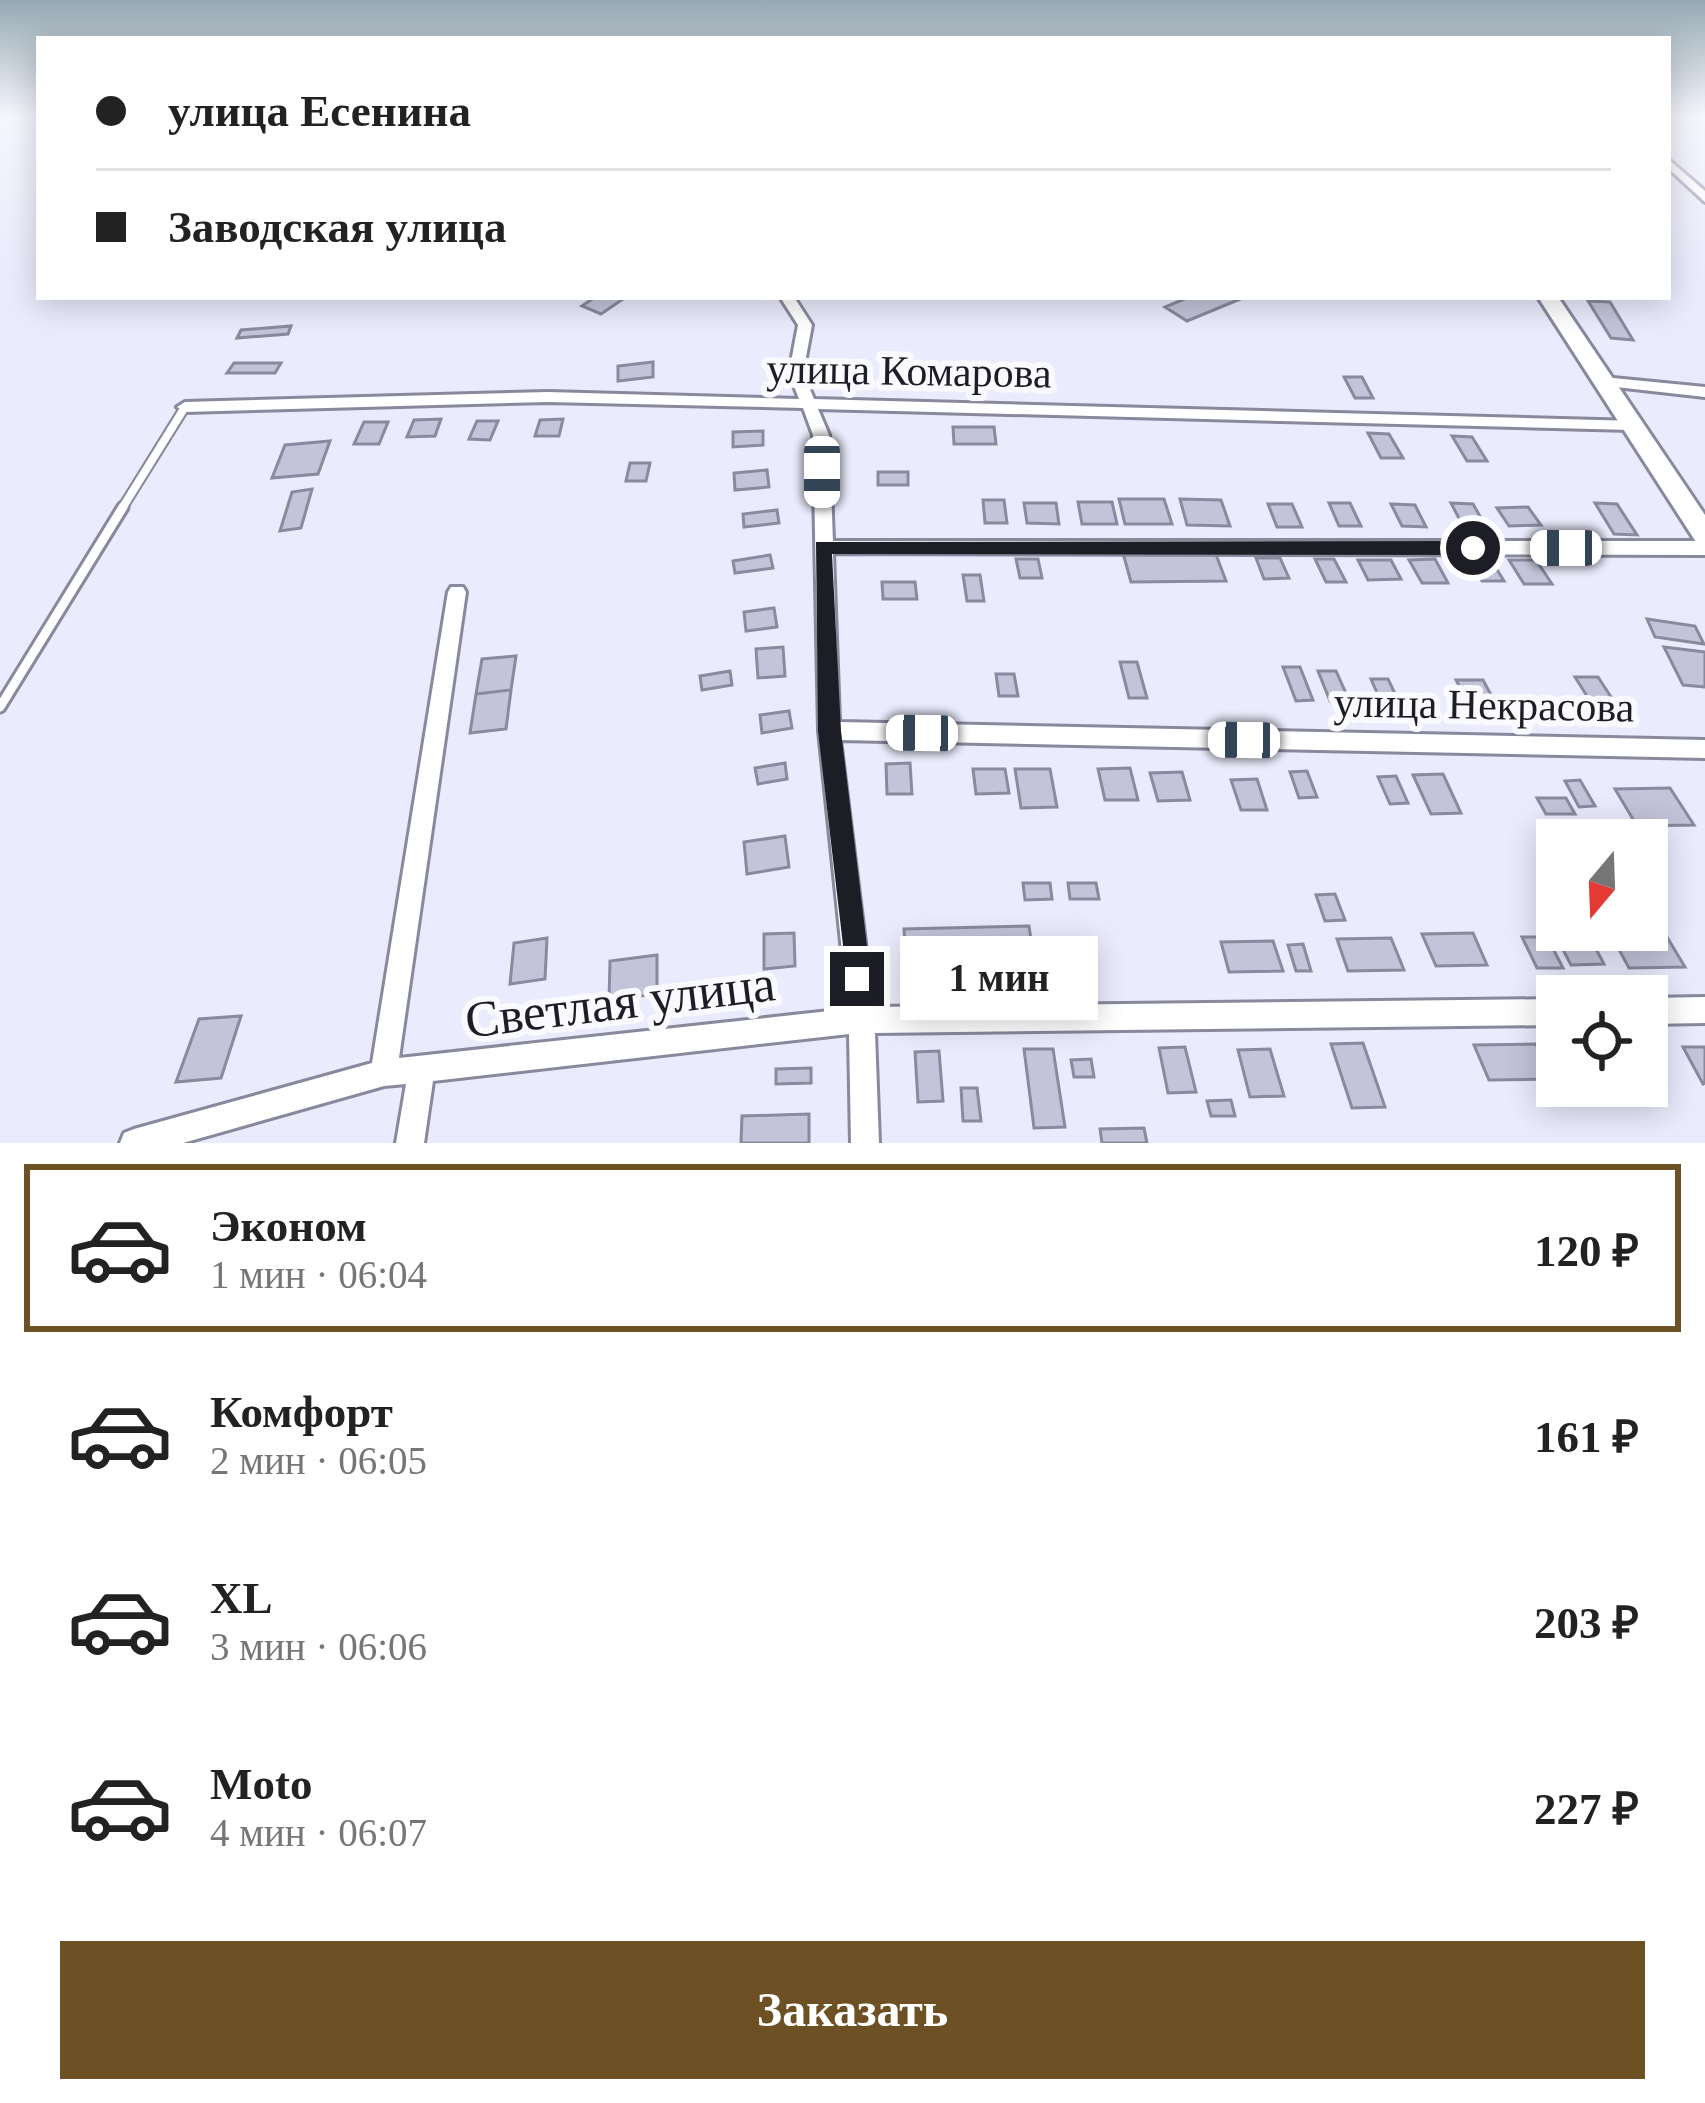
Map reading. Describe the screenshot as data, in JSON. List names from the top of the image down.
{
  "streets": {
    "street": ["улица Комарова", "улица Некрасова", "Светлая улица"]
  },
  "north": "bottom",
  "page": {
    "banner": ["улица Есенина", "Заводская улица"],
    "bubble": "1 мин",
    "list": [
      {
        "name": "Эконом",
        "note": "1 мин · 06:04",
        "value": "120 ₽"
      },
      {
        "name": "Комфорт",
        "note": "2 мин · 06:05",
        "value": "161 ₽"
      },
      {
        "name": "XL",
        "note": "3 мин · 06:06",
        "value": "203 ₽"
      },
      {
        "name": "Moto",
        "note": "4 мин · 06:07",
        "value": "227 ₽"
      }
    ],
    "buttons": "Заказать"
  }
}
